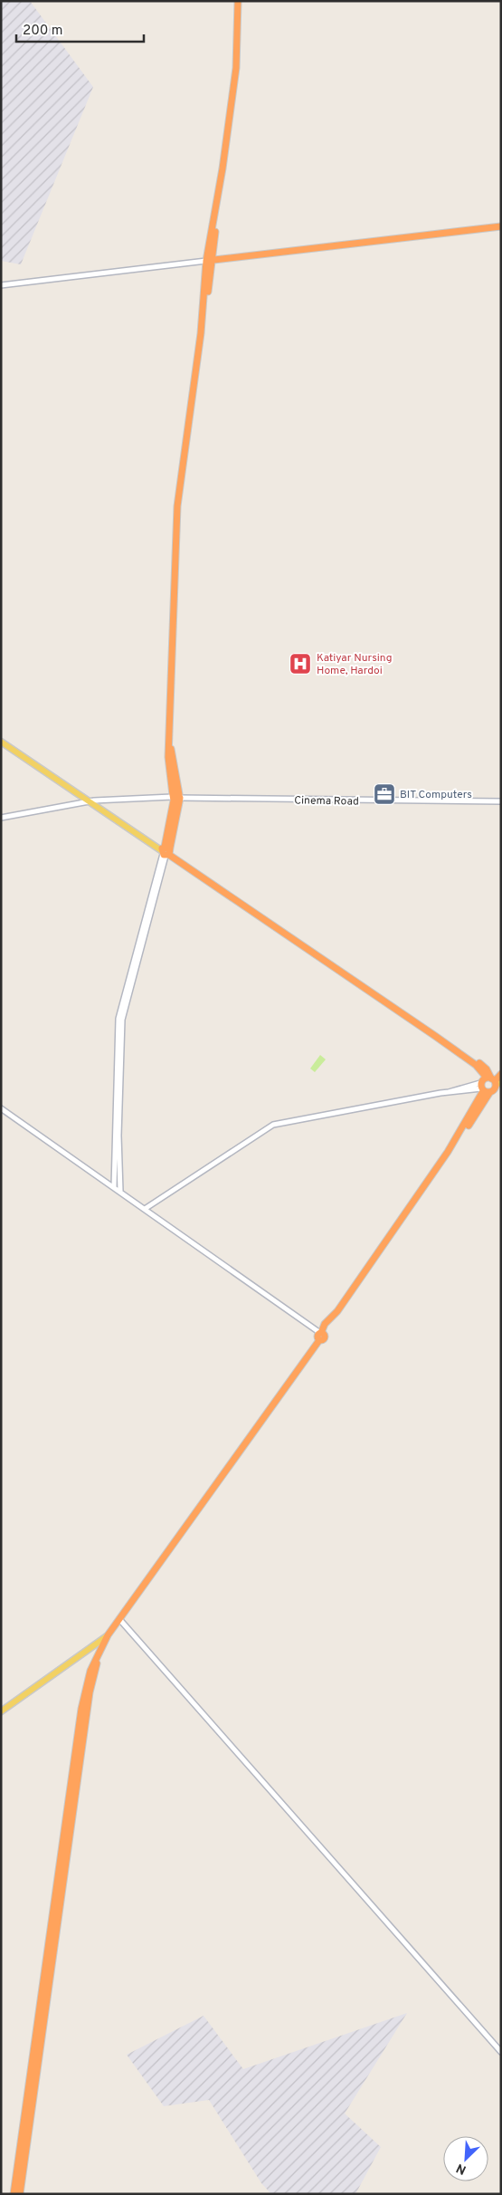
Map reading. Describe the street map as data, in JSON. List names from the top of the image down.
{
  "streets": {
    "street": ["Cinema Road"]
  },
  "places": {
    "hospital": ["Katiyar Nursing Home, Hardoi"],
    "office": ["BIT Computers"]
  },
  "scale_bar": "200 m",
  "north": "bottom left"
}
